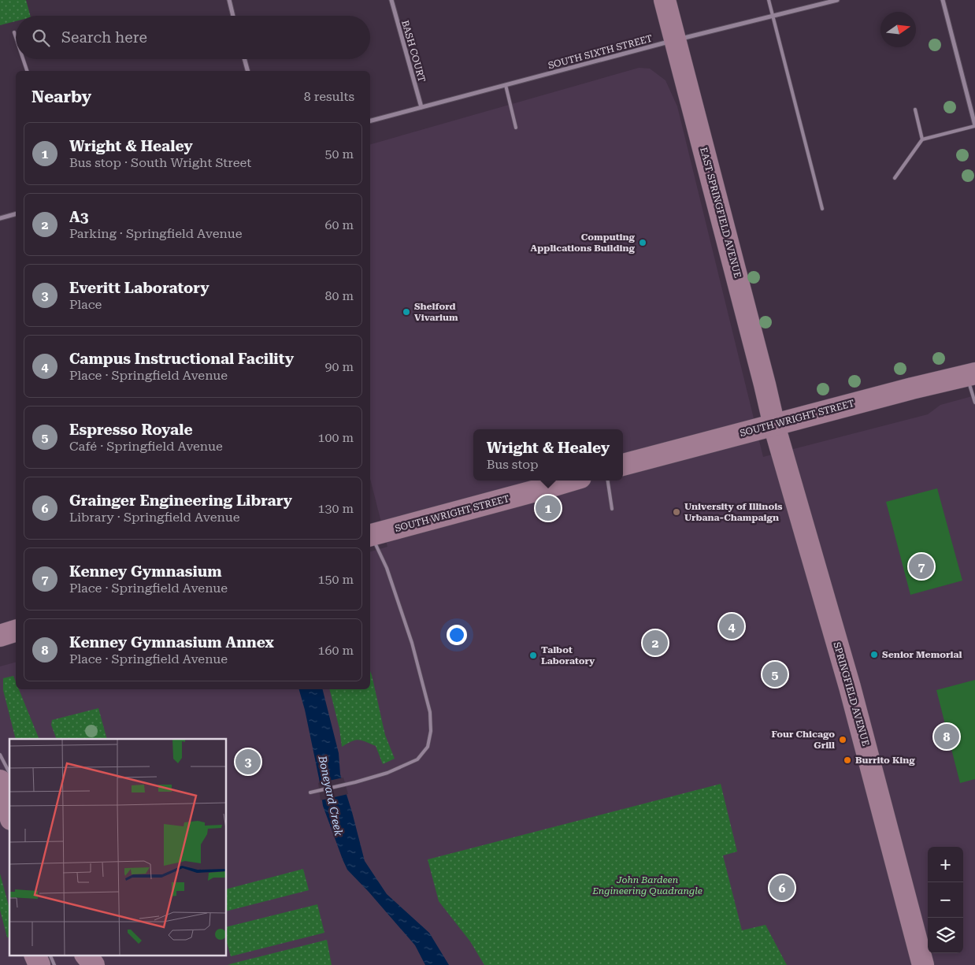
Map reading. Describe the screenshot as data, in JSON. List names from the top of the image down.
{
  "streets": {
    "street": [
      "BASH COURT",
      "SOUTH SIXTH STREET",
      "EAST SPRINGFIELD AVENUE",
      "SOUTH WRIGHT STREET",
      "SPRINGFIELD AVENUE"
    ]
  },
  "crossings": [
    ["BASH COURT", "SOUTH SIXTH STREET"],
    ["SOUTH SIXTH STREET", "EAST SPRINGFIELD AVENUE"],
    ["EAST SPRINGFIELD AVENUE", "SOUTH WRIGHT STREET"],
    ["EAST SPRINGFIELD AVENUE", "SPRINGFIELD AVENUE"],
    ["SOUTH WRIGHT STREET", "SPRINGFIELD AVENUE"]
  ],
  "water": ["Boneyard Creek"],
  "parks": ["John Bardeen Engineering Quadrangle"],
  "places": [
    "Computing Applications Building",
    "Shelford Vivarium",
    "University of Illinois Urbana-Champaign",
    "Senior Memorial",
    "Talbot Laboratory",
    "Four Chicago Grill",
    "Burrito King"
  ],
  "north": "right",
  "page": {
    "search": "Search here",
    "heading": ["Nearby", "8 results"],
    "list": [
      {
        "mark": "1",
        "name": "Wright & Healey",
        "note": "Bus stop · South Wright Street",
        "value": "50 m"
      },
      {
        "mark": "2",
        "name": "A3",
        "note": "Parking · Springfield Avenue",
        "value": "60 m"
      },
      {
        "mark": "3",
        "name": "Everitt Laboratory",
        "note": "Place",
        "value": "80 m"
      },
      {
        "mark": "4",
        "name": "Campus Instructional Facility",
        "note": "Place · Springfield Avenue",
        "value": "90 m"
      },
      {
        "mark": "5",
        "name": "Espresso Royale",
        "note": "Café · Springfield Avenue",
        "value": "100 m"
      },
      {
        "mark": "6",
        "name": "Grainger Engineering Library",
        "note": "Library · Springfield Avenue",
        "value": "130 m"
      },
      {
        "mark": "7",
        "name": "Kenney Gymnasium",
        "note": "Place · Springfield Avenue",
        "value": "150 m"
      },
      {
        "mark": "8",
        "name": "Kenney Gymnasium Annex",
        "note": "Place · Springfield Avenue",
        "value": "160 m"
      }
    ],
    "popup": ["Wright & Healey", "Bus stop"],
    "pins": [
      "1",
      "7",
      "4",
      "2",
      "5",
      "8",
      "3",
      "6"
    ],
    "map_buttons": ["+", "−"]
  }
}
